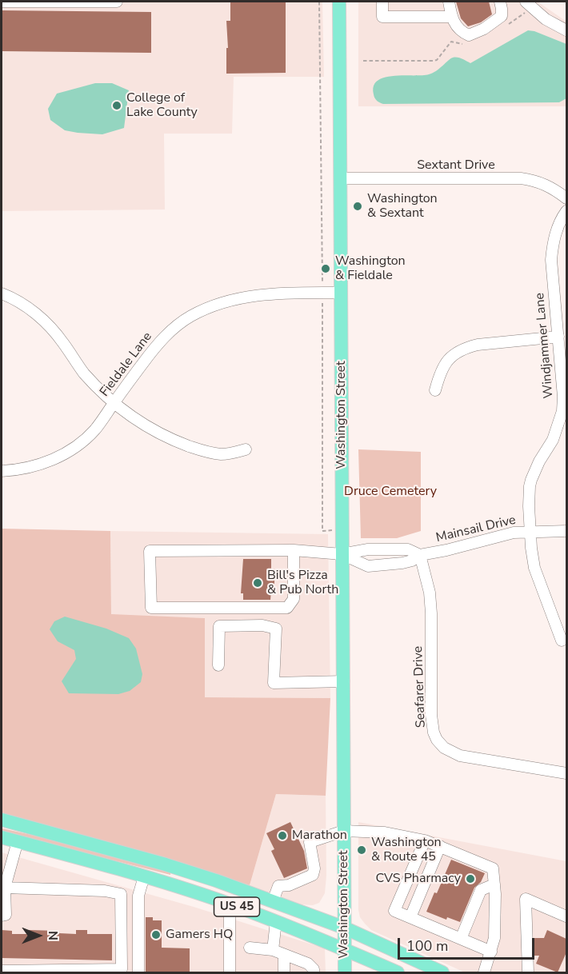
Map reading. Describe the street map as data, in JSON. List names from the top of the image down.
{
  "streets": {
    "main road": ["Washington Street", "US 45"],
    "street": [
      "Sextant Drive",
      "Windjammer Lane",
      "Fieldale Lane",
      "Mainsail Drive",
      "Seafarer Drive"
    ]
  },
  "crossings": [
    ["Sextant Drive", "Washington Street"],
    ["Windjammer Lane", "Mainsail Drive"],
    ["Fieldale Lane", "Washington Street"],
    ["Washington Street", "Mainsail Drive"],
    ["Washington Street", "US 45"],
    ["Mainsail Drive", "Seafarer Drive"]
  ],
  "parks": ["Druce Cemetery"],
  "places": [
    "College of Lake County",
    "Washington & Sextant",
    "Washington & Fieldale",
    "Bill's Pizza & Pub North",
    "Marathon",
    "Washington & Route 45",
    "CVS Pharmacy",
    "Gamers HQ"
  ],
  "scale_bar": "100 m",
  "north": "right"
}
